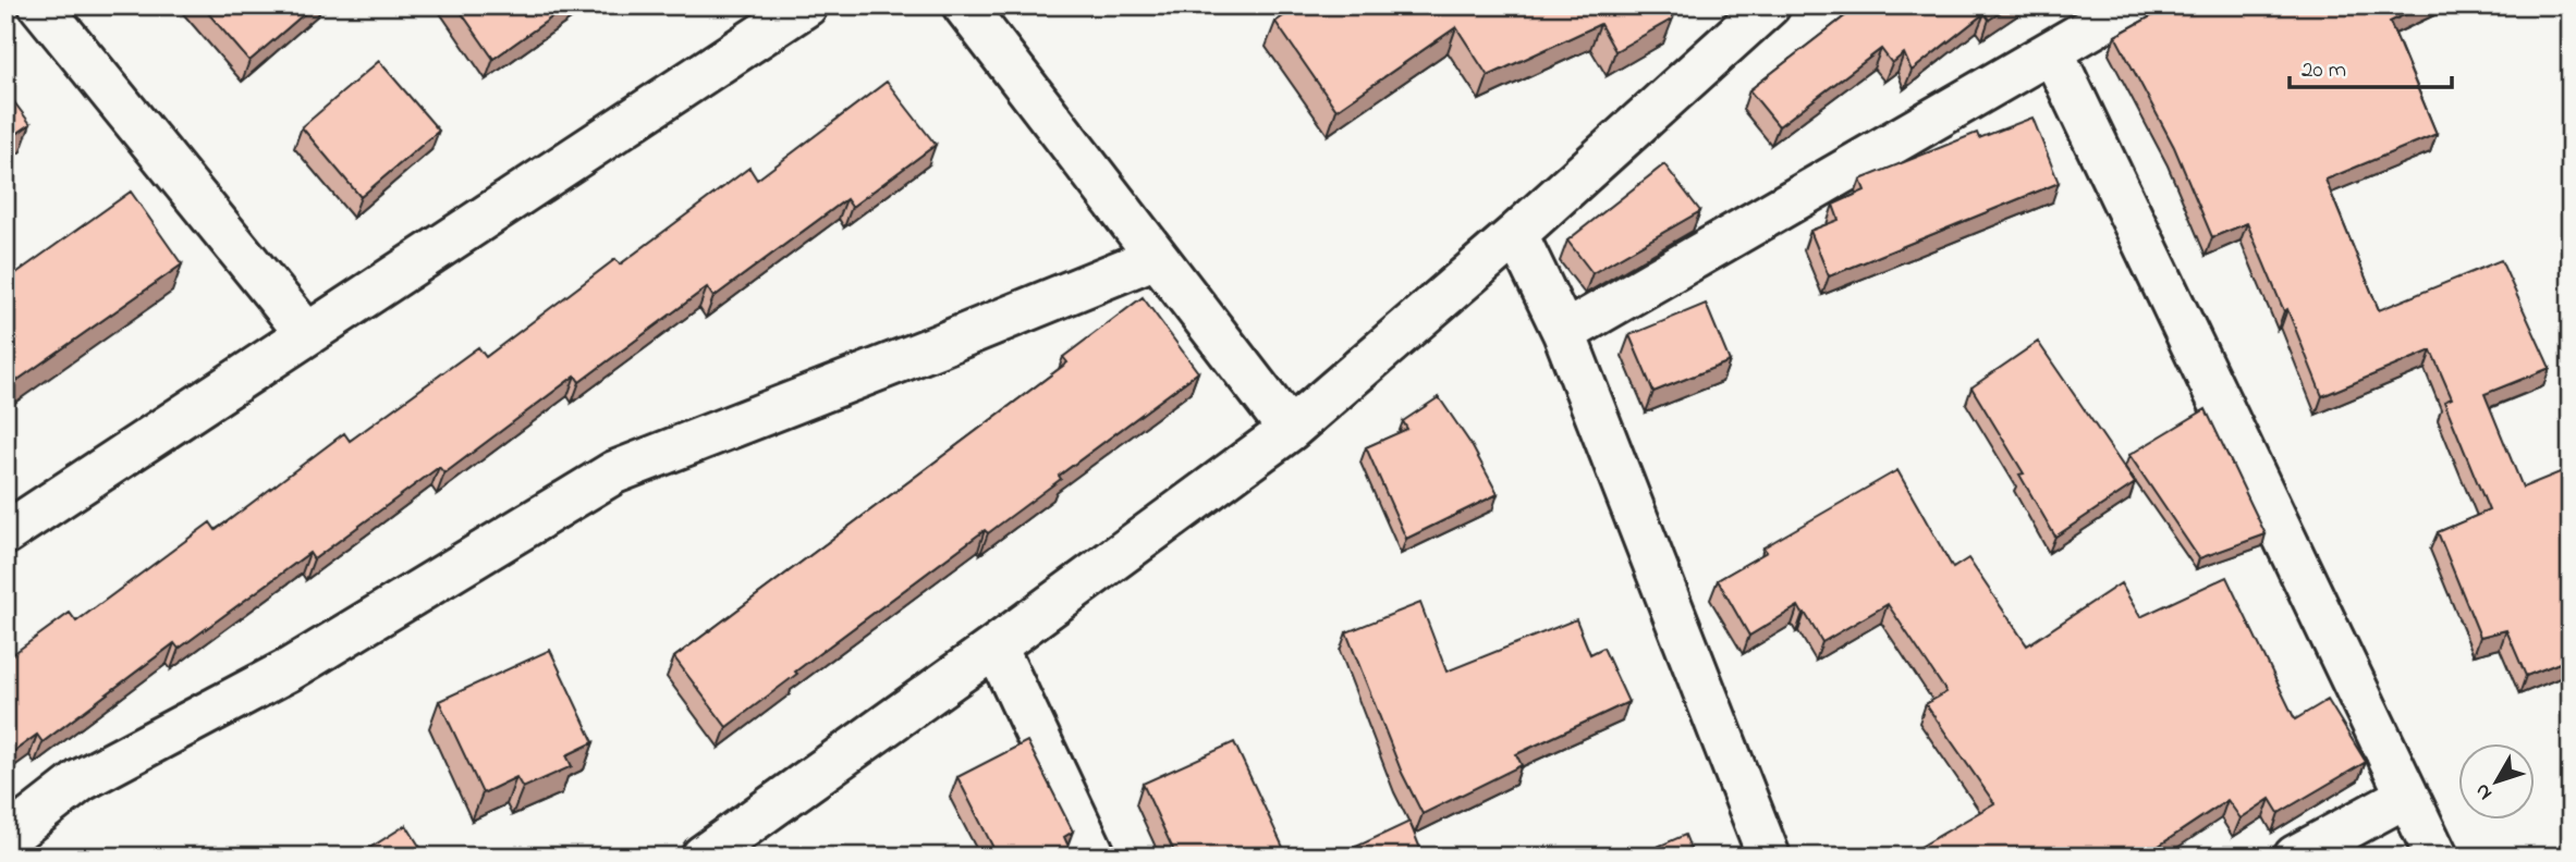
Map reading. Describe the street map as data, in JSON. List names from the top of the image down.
{
  "scale_bar": "20 m",
  "north": "bottom left"
}
